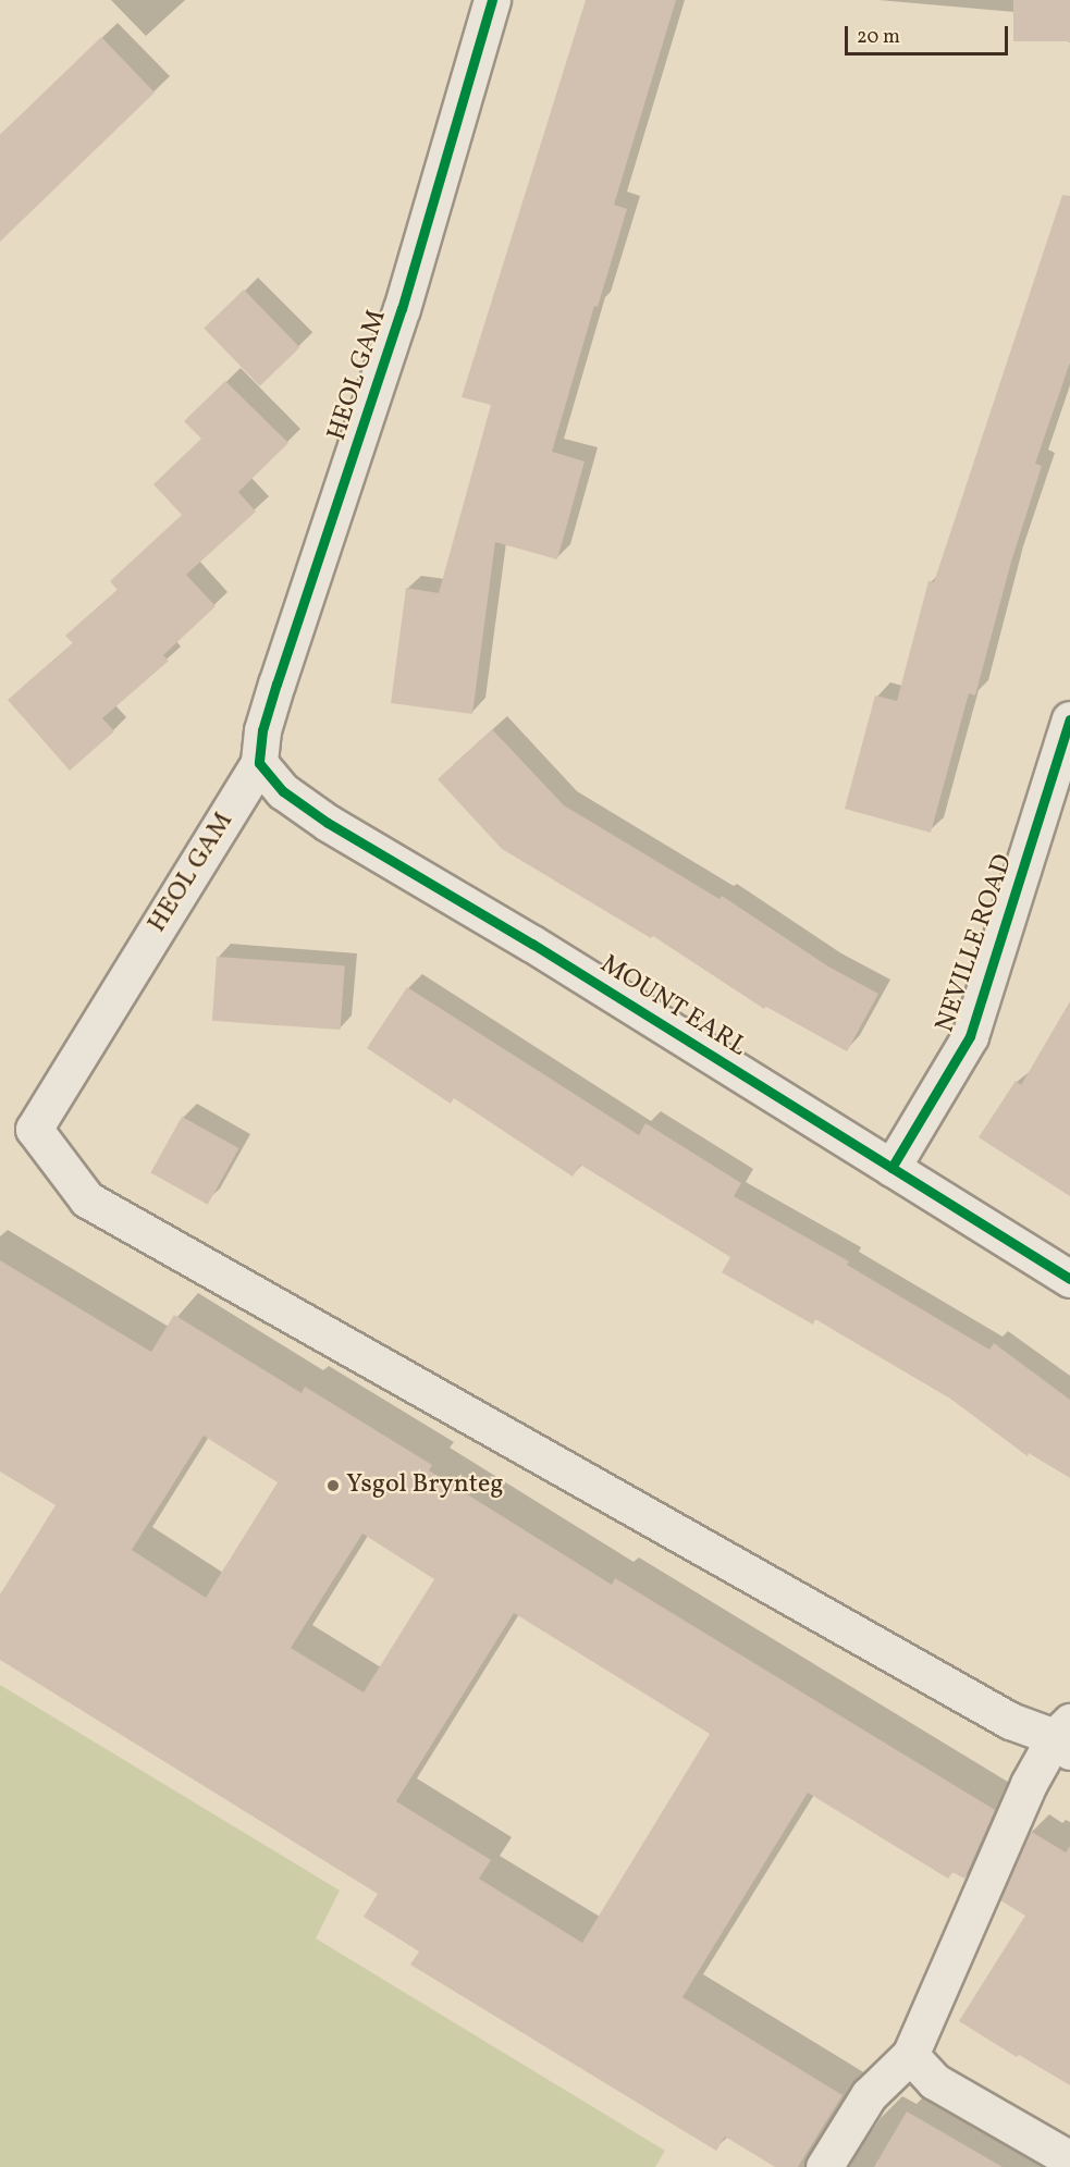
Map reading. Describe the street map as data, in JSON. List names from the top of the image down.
{
  "streets": {
    "street": ["HEOL GAM", "NEVILLE ROAD", "MOUNT EARL"]
  },
  "crossings": [
    ["HEOL GAM", "MOUNT EARL"],
    ["NEVILLE ROAD", "MOUNT EARL"]
  ],
  "places": ["Ysgol Brynteg"],
  "scale_bar": "20 m"
}
